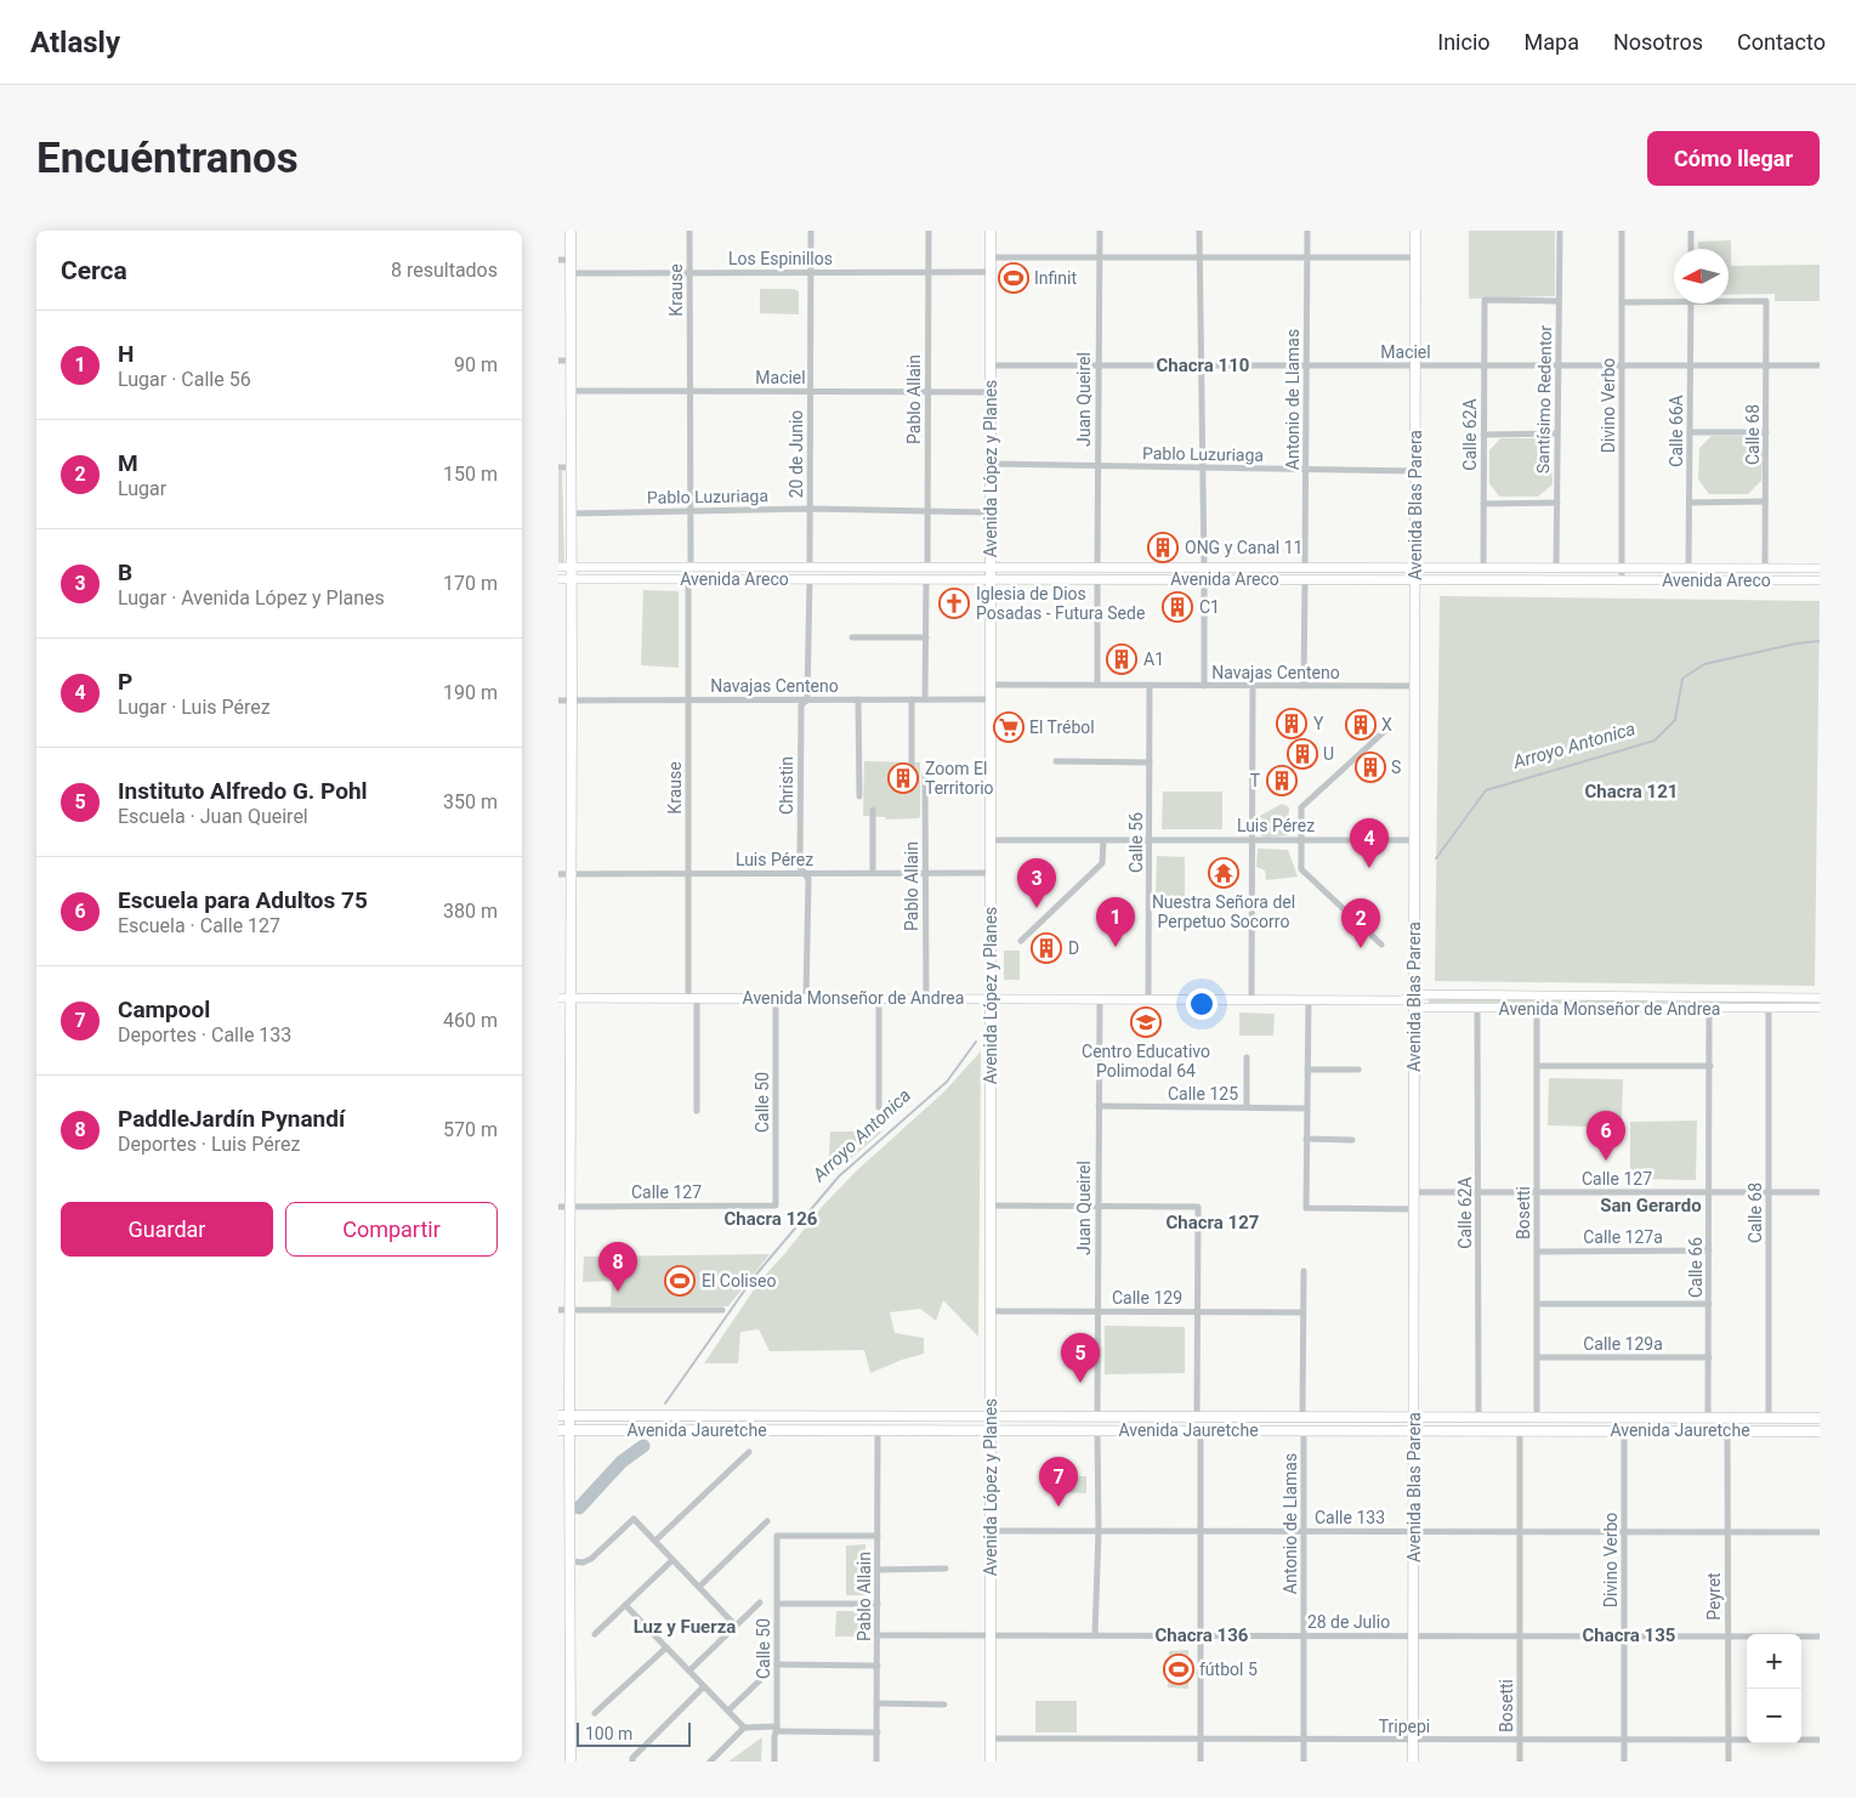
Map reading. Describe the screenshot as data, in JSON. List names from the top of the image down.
{
  "streets": {
    "main road": [
      "Avenida López y Planes",
      "Avenida Blas Parera",
      "Avenida Areco",
      "Avenida Monseñor de Andrea",
      "Avenida Jauretche"
    ],
    "street": [
      "Los Espinillos",
      "Krause",
      "Maciel",
      "Pablo Allain",
      "Juan Queirel",
      "Antonio de Llamas",
      "Santísimo Redentor",
      "Divino Verbo",
      "Calle 66A",
      "Calle 62A",
      "Calle 68",
      "20 de Junio",
      "Pablo Luzuriaga",
      "Navajas Centeno",
      "Christin",
      "Luis Pérez",
      "Calle 56",
      "Calle 125",
      "Calle 50",
      "Calle 127",
      "Bosetti",
      "Calle 127a",
      "Calle 66",
      "Calle 129",
      "Calle 129a",
      "Calle 133",
      "Peyret",
      "28 de Julio",
      "Tripepi"
    ]
  },
  "crossings": [
    ["Los Espinillos", "Krause"],
    ["Los Espinillos", "Pablo Allain"],
    ["Los Espinillos", "20 de Junio"],
    ["Los Espinillos", "Avenida López y Planes"],
    ["Krause", "Maciel"],
    ["Krause", "Pablo Luzuriaga"],
    ["Krause", "Avenida Areco"],
    ["Krause", "Navajas Centeno"],
    ["Krause", "Luis Pérez"],
    ["Krause", "Avenida Monseñor de Andrea"],
    ["Maciel", "Pablo Allain"],
    ["Maciel", "Juan Queirel"],
    ["Maciel", "Antonio de Llamas"],
    ["Maciel", "Santísimo Redentor"],
    ["Maciel", "Divino Verbo"],
    ["Maciel", "Calle 66A"],
    ["Maciel", "Calle 62A"],
    ["Maciel", "Calle 68"],
    ["Maciel", "20 de Junio"],
    ["Maciel", "Avenida López y Planes"],
    ["Maciel", "Avenida Blas Parera"],
    ["Pablo Allain", "Pablo Luzuriaga"],
    ["Pablo Allain", "Avenida Areco"],
    ["Pablo Allain", "Luis Pérez"],
    ["Pablo Allain", "Avenida Monseñor de Andrea"],
    ["Pablo Allain", "Calle 50"],
    ["Pablo Allain", "Avenida Jauretche"],
    ["Pablo Allain", "28 de Julio"],
    ["Juan Queirel", "Pablo Luzuriaga"],
    ["Juan Queirel", "Avenida Areco"],
    ["Juan Queirel", "Avenida Monseñor de Andrea"],
    ["Juan Queirel", "Calle 125"],
    ["Juan Queirel", "Calle 129"],
    ["Juan Queirel", "Avenida Jauretche"],
    ["Antonio de Llamas", "Pablo Luzuriaga"],
    ["Antonio de Llamas", "Avenida Areco"],
    ["Antonio de Llamas", "Avenida Jauretche"],
    ["Antonio de Llamas", "Calle 133"],
    ["Antonio de Llamas", "28 de Julio"],
    ["Antonio de Llamas", "Tripepi"],
    ["Santísimo Redentor", "Calle 62A"],
    ["Santísimo Redentor", "Avenida Areco"],
    ["Divino Verbo", "Avenida Areco"],
    ["Divino Verbo", "Avenida Jauretche"],
    ["Divino Verbo", "Calle 133"],
    ["Divino Verbo", "28 de Julio"],
    ["Divino Verbo", "Tripepi"],
    ["Calle 66A", "Avenida Areco"],
    ["Calle 62A", "Avenida Areco"],
    ["Calle 62A", "Avenida Monseñor de Andrea"],
    ["Calle 62A", "Calle 127"],
    ["Calle 62A", "Avenida Jauretche"],
    ["Calle 68", "Avenida Areco"],
    ["Calle 68", "Avenida Monseñor de Andrea"],
    ["Calle 68", "Calle 127"],
    ["Calle 68", "Avenida Jauretche"],
    ["20 de Junio", "Pablo Luzuriaga"],
    ["20 de Junio", "Avenida Areco"],
    ["Pablo Luzuriaga", "Avenida López y Planes"],
    ["Pablo Luzuriaga", "Avenida Blas Parera"],
    ["Avenida López y Planes", "Avenida Areco"],
    ["Avenida López y Planes", "Navajas Centeno"],
    ["Avenida López y Planes", "Luis Pérez"],
    ["Avenida López y Planes", "Avenida Monseñor de Andrea"],
    ["Avenida López y Planes", "Calle 129"],
    ["Avenida López y Planes", "Avenida Jauretche"],
    ["Avenida López y Planes", "Calle 133"],
    ["Avenida López y Planes", "28 de Julio"],
    ["Avenida López y Planes", "Tripepi"],
    ["Avenida Blas Parera", "Avenida Areco"],
    ["Avenida Blas Parera", "Navajas Centeno"],
    ["Avenida Blas Parera", "Luis Pérez"],
    ["Avenida Blas Parera", "Avenida Monseñor de Andrea"],
    ["Avenida Blas Parera", "Calle 127"],
    ["Avenida Blas Parera", "Avenida Jauretche"],
    ["Avenida Blas Parera", "Calle 133"],
    ["Avenida Blas Parera", "28 de Julio"],
    ["Avenida Blas Parera", "Tripepi"],
    ["Navajas Centeno", "Christin"],
    ["Navajas Centeno", "Calle 56"],
    ["Christin", "Luis Pérez"],
    ["Luis Pérez", "Calle 56"],
    ["Calle 56", "Avenida Monseñor de Andrea"],
    ["Avenida Monseñor de Andrea", "Calle 50"],
    ["Avenida Monseñor de Andrea", "Bosetti"],
    ["Avenida Monseñor de Andrea", "Calle 66"],
    ["Calle 50", "Calle 127"],
    ["Calle 127", "Bosetti"],
    ["Calle 127", "Calle 66"],
    ["Bosetti", "Calle 127a"],
    ["Bosetti", "Calle 129a"],
    ["Bosetti", "Avenida Jauretche"],
    ["Bosetti", "Calle 133"],
    ["Bosetti", "28 de Julio"],
    ["Bosetti", "Tripepi"],
    ["Calle 127a", "Calle 66"],
    ["Calle 66", "Calle 129a"],
    ["Calle 66", "Avenida Jauretche"],
    ["Avenida Jauretche", "Peyret"],
    ["Calle 133", "Peyret"],
    ["Peyret", "28 de Julio"],
    ["Peyret", "Tripepi"]
  ],
  "districts": [
    "Chacra 110",
    "Chacra 121",
    "San Gerardo",
    "Chacra 126",
    "Chacra 127",
    "Luz y Fuerza",
    "Chacra 136",
    "Chacra 135"
  ],
  "water": ["Arroyo Antonica"],
  "places": {
    "sports": ["Infinit", "El Coliseo", "fútbol 5"],
    "building": [
      "ONG y Canal 11",
      "C1",
      "A1",
      "Y",
      "X",
      "U",
      "S",
      "Zoom El Territorio",
      "T",
      "D"
    ],
    "church": ["Iglesia de Dios Posadas - Futura Sede"],
    "supermarket": ["El Trébol"],
    "temple": ["Nuestra Señora del Perpetuo Socorro"],
    "school or university": ["Centro Educativo Polimodal 64"]
  },
  "scale_bar": "100 m",
  "north": "left",
  "page": {
    "header": "Atlasly",
    "nav": [
      "Inicio",
      "Mapa",
      "Nosotros",
      "Contacto"
    ],
    "buttons": [
      "Cómo llegar",
      ["Guardar", "Compartir"]
    ],
    "title": "Encuéntranos",
    "heading": ["Cerca", "8 resultados"],
    "list": [
      {
        "mark": "1",
        "name": "H",
        "note": "Lugar · Calle 56",
        "value": "90 m"
      },
      {
        "mark": "2",
        "name": "M",
        "note": "Lugar",
        "value": "150 m"
      },
      {
        "mark": "3",
        "name": "B",
        "note": "Lugar · Avenida López y Planes",
        "value": "170 m"
      },
      {
        "mark": "4",
        "name": "P",
        "note": "Lugar · Luis Pérez",
        "value": "190 m"
      },
      {
        "mark": "5",
        "name": "Instituto Alfredo G. Pohl",
        "note": "Escuela · Juan Queirel",
        "value": "350 m"
      },
      {
        "mark": "6",
        "name": "Escuela para Adultos 75",
        "note": "Escuela · Calle 127",
        "value": "380 m"
      },
      {
        "mark": "7",
        "name": "Campool",
        "note": "Deportes · Calle 133",
        "value": "460 m"
      },
      {
        "mark": "8",
        "name": "PaddleJardín Pynandí",
        "note": "Deportes · Luis Pérez",
        "value": "570 m"
      }
    ],
    "pins": [
      "4",
      "3",
      "1",
      "2",
      "6",
      "8",
      "5",
      "7"
    ],
    "map_buttons": ["+", "−"],
    "scale": "100 m"
  }
}
